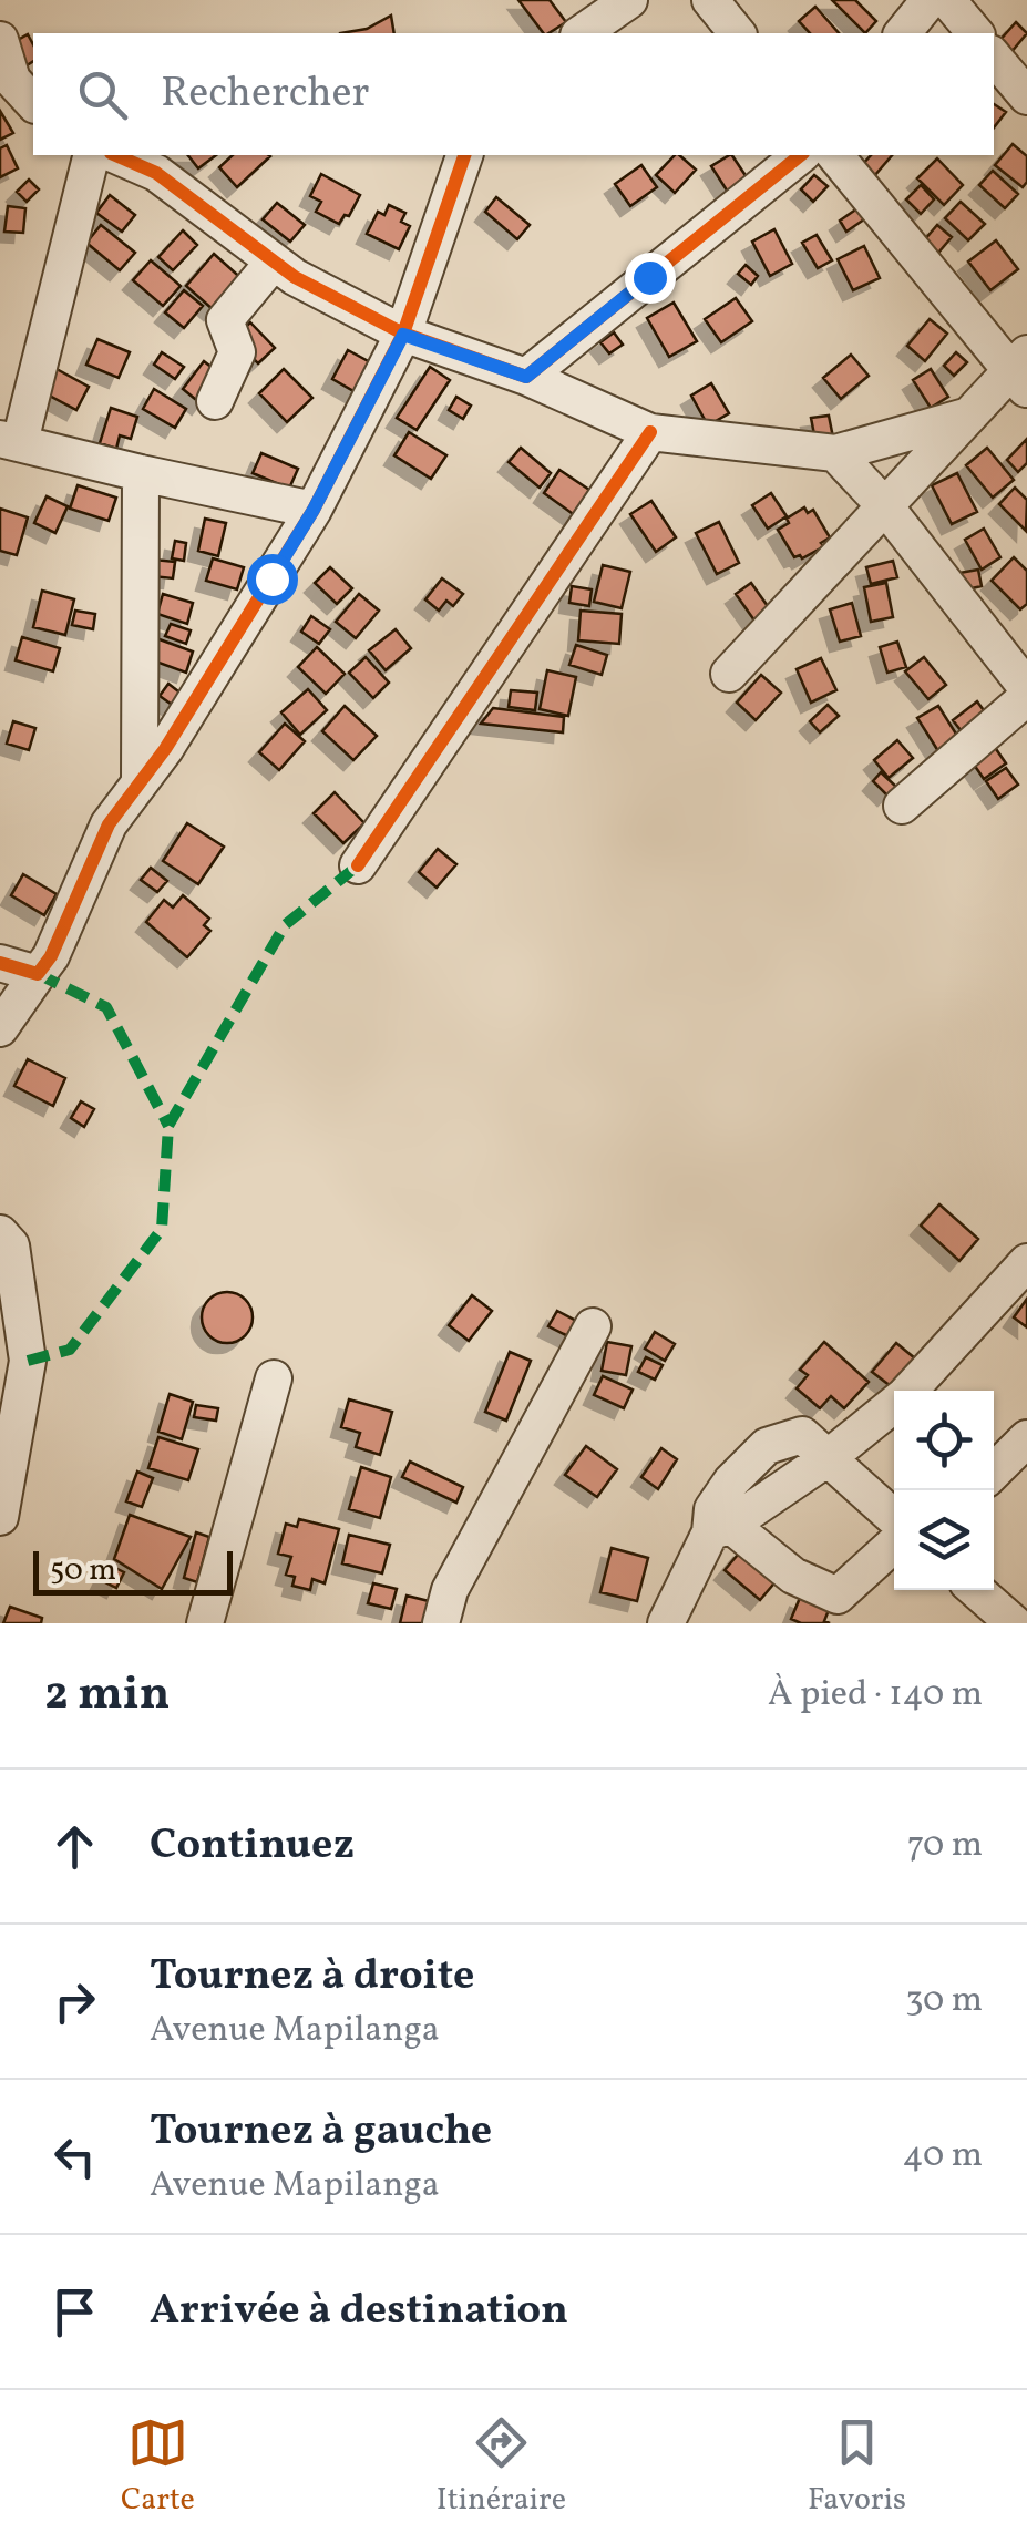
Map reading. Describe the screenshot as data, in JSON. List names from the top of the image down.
{
  "scale_bar": "50 m",
  "page": {
    "search": "Rechercher",
    "scale": "50 m",
    "heading": ["2 min", "À pied · 140 m"],
    "list": [
      ["Continuez", "70 m"],
      ["Tournez à droite", "Avenue Mapilanga", "30 m"],
      ["Tournez à gauche", "Avenue Mapilanga", "40 m"],
      "Arrivée à destination"
    ],
    "nav": ["Carte", "Itinéraire", "Favoris"]
  }
}
